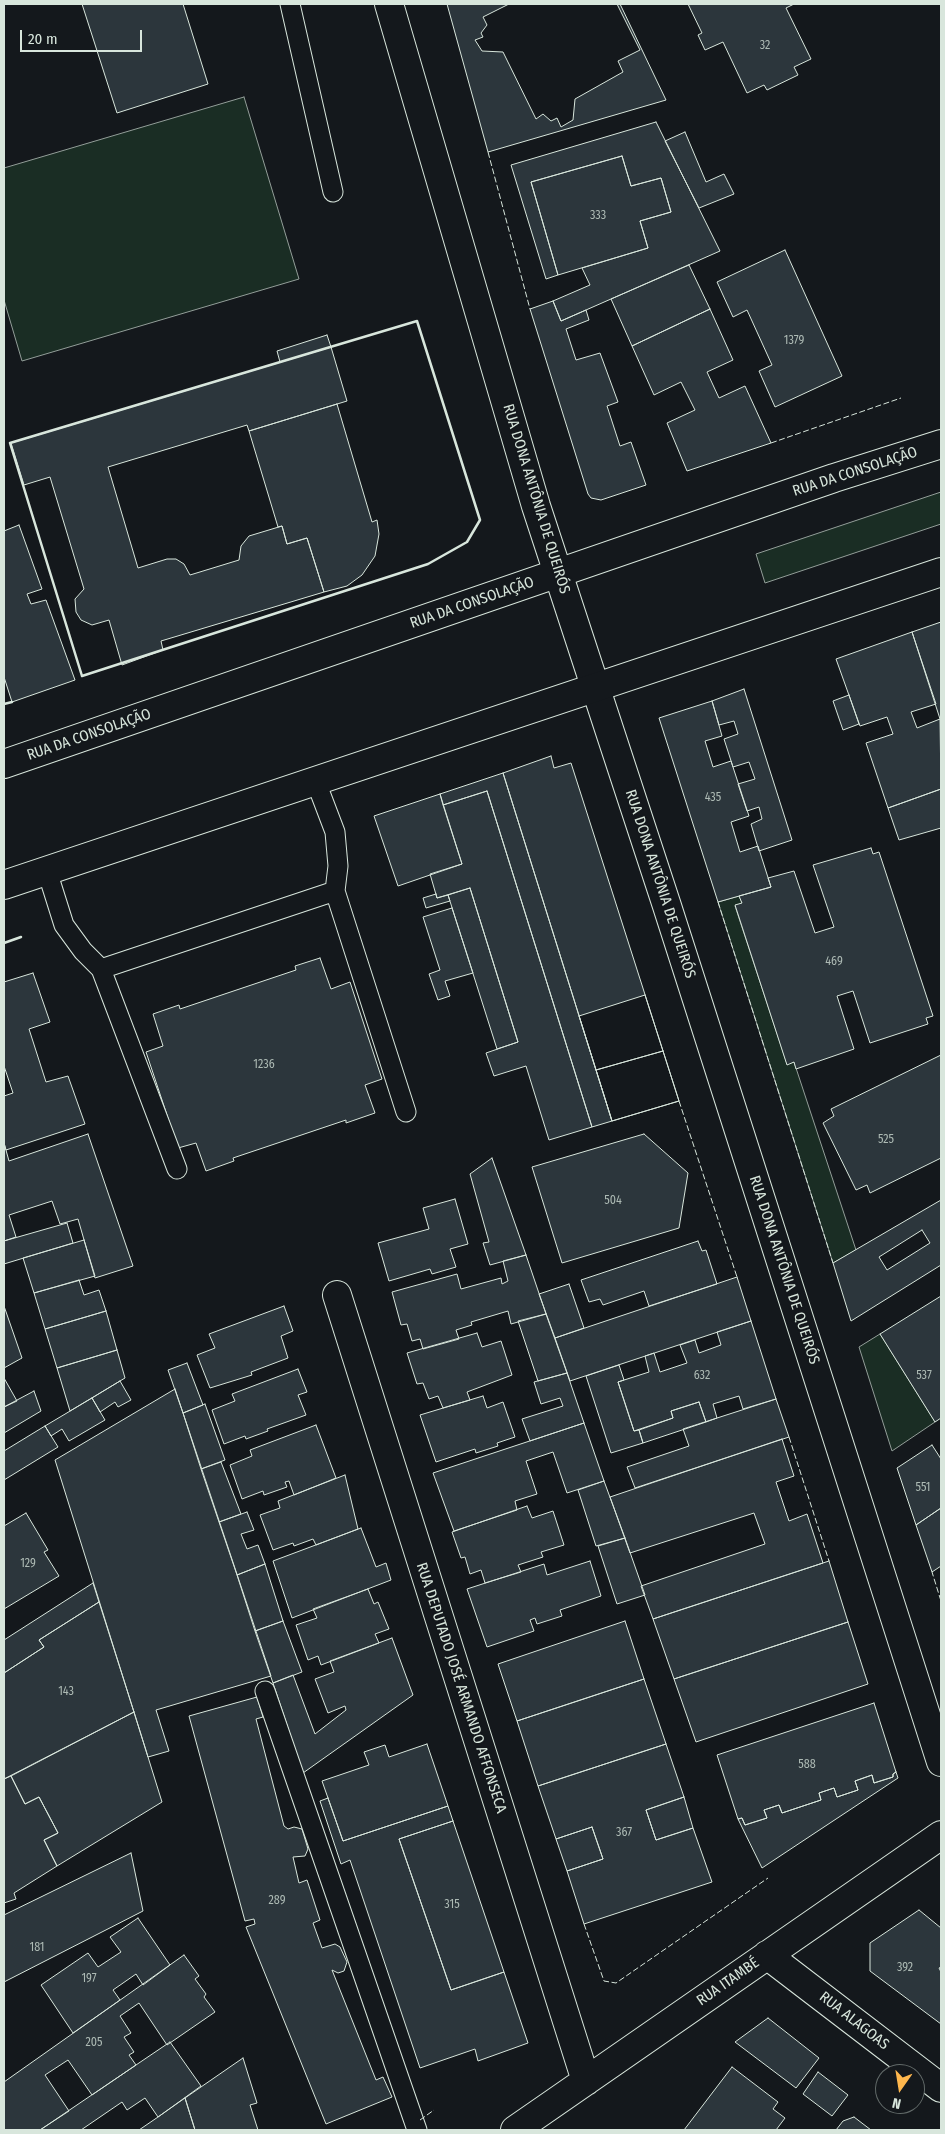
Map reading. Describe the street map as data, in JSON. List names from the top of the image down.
{
  "streets": {
    "street": [
      "RUA DA CONSOLAÇÃO",
      "RUA DONA ANTÔNIA DE QUEIRÓS",
      "RUA DEPUTADO JOSÉ ARMANDO AFFONSECA",
      "RUA ITAMBÉ",
      "RUA ALAGOAS"
    ]
  },
  "crossings": [
    ["RUA DA CONSOLAÇÃO", "RUA DONA ANTÔNIA DE QUEIRÓS"],
    ["RUA DEPUTADO JOSÉ ARMANDO AFFONSECA", "RUA ITAMBÉ"],
    ["RUA ITAMBÉ", "RUA ALAGOAS"]
  ],
  "house_numbers": [
    "32",
    "333",
    "1379",
    "435",
    "469",
    "1236",
    "525",
    "504",
    "632",
    "537",
    "551",
    "129",
    "143",
    "588",
    "367",
    "289",
    "315",
    "181",
    "392",
    "197",
    "205"
  ],
  "scale_bar": "20 m",
  "north": "bottom"
}
